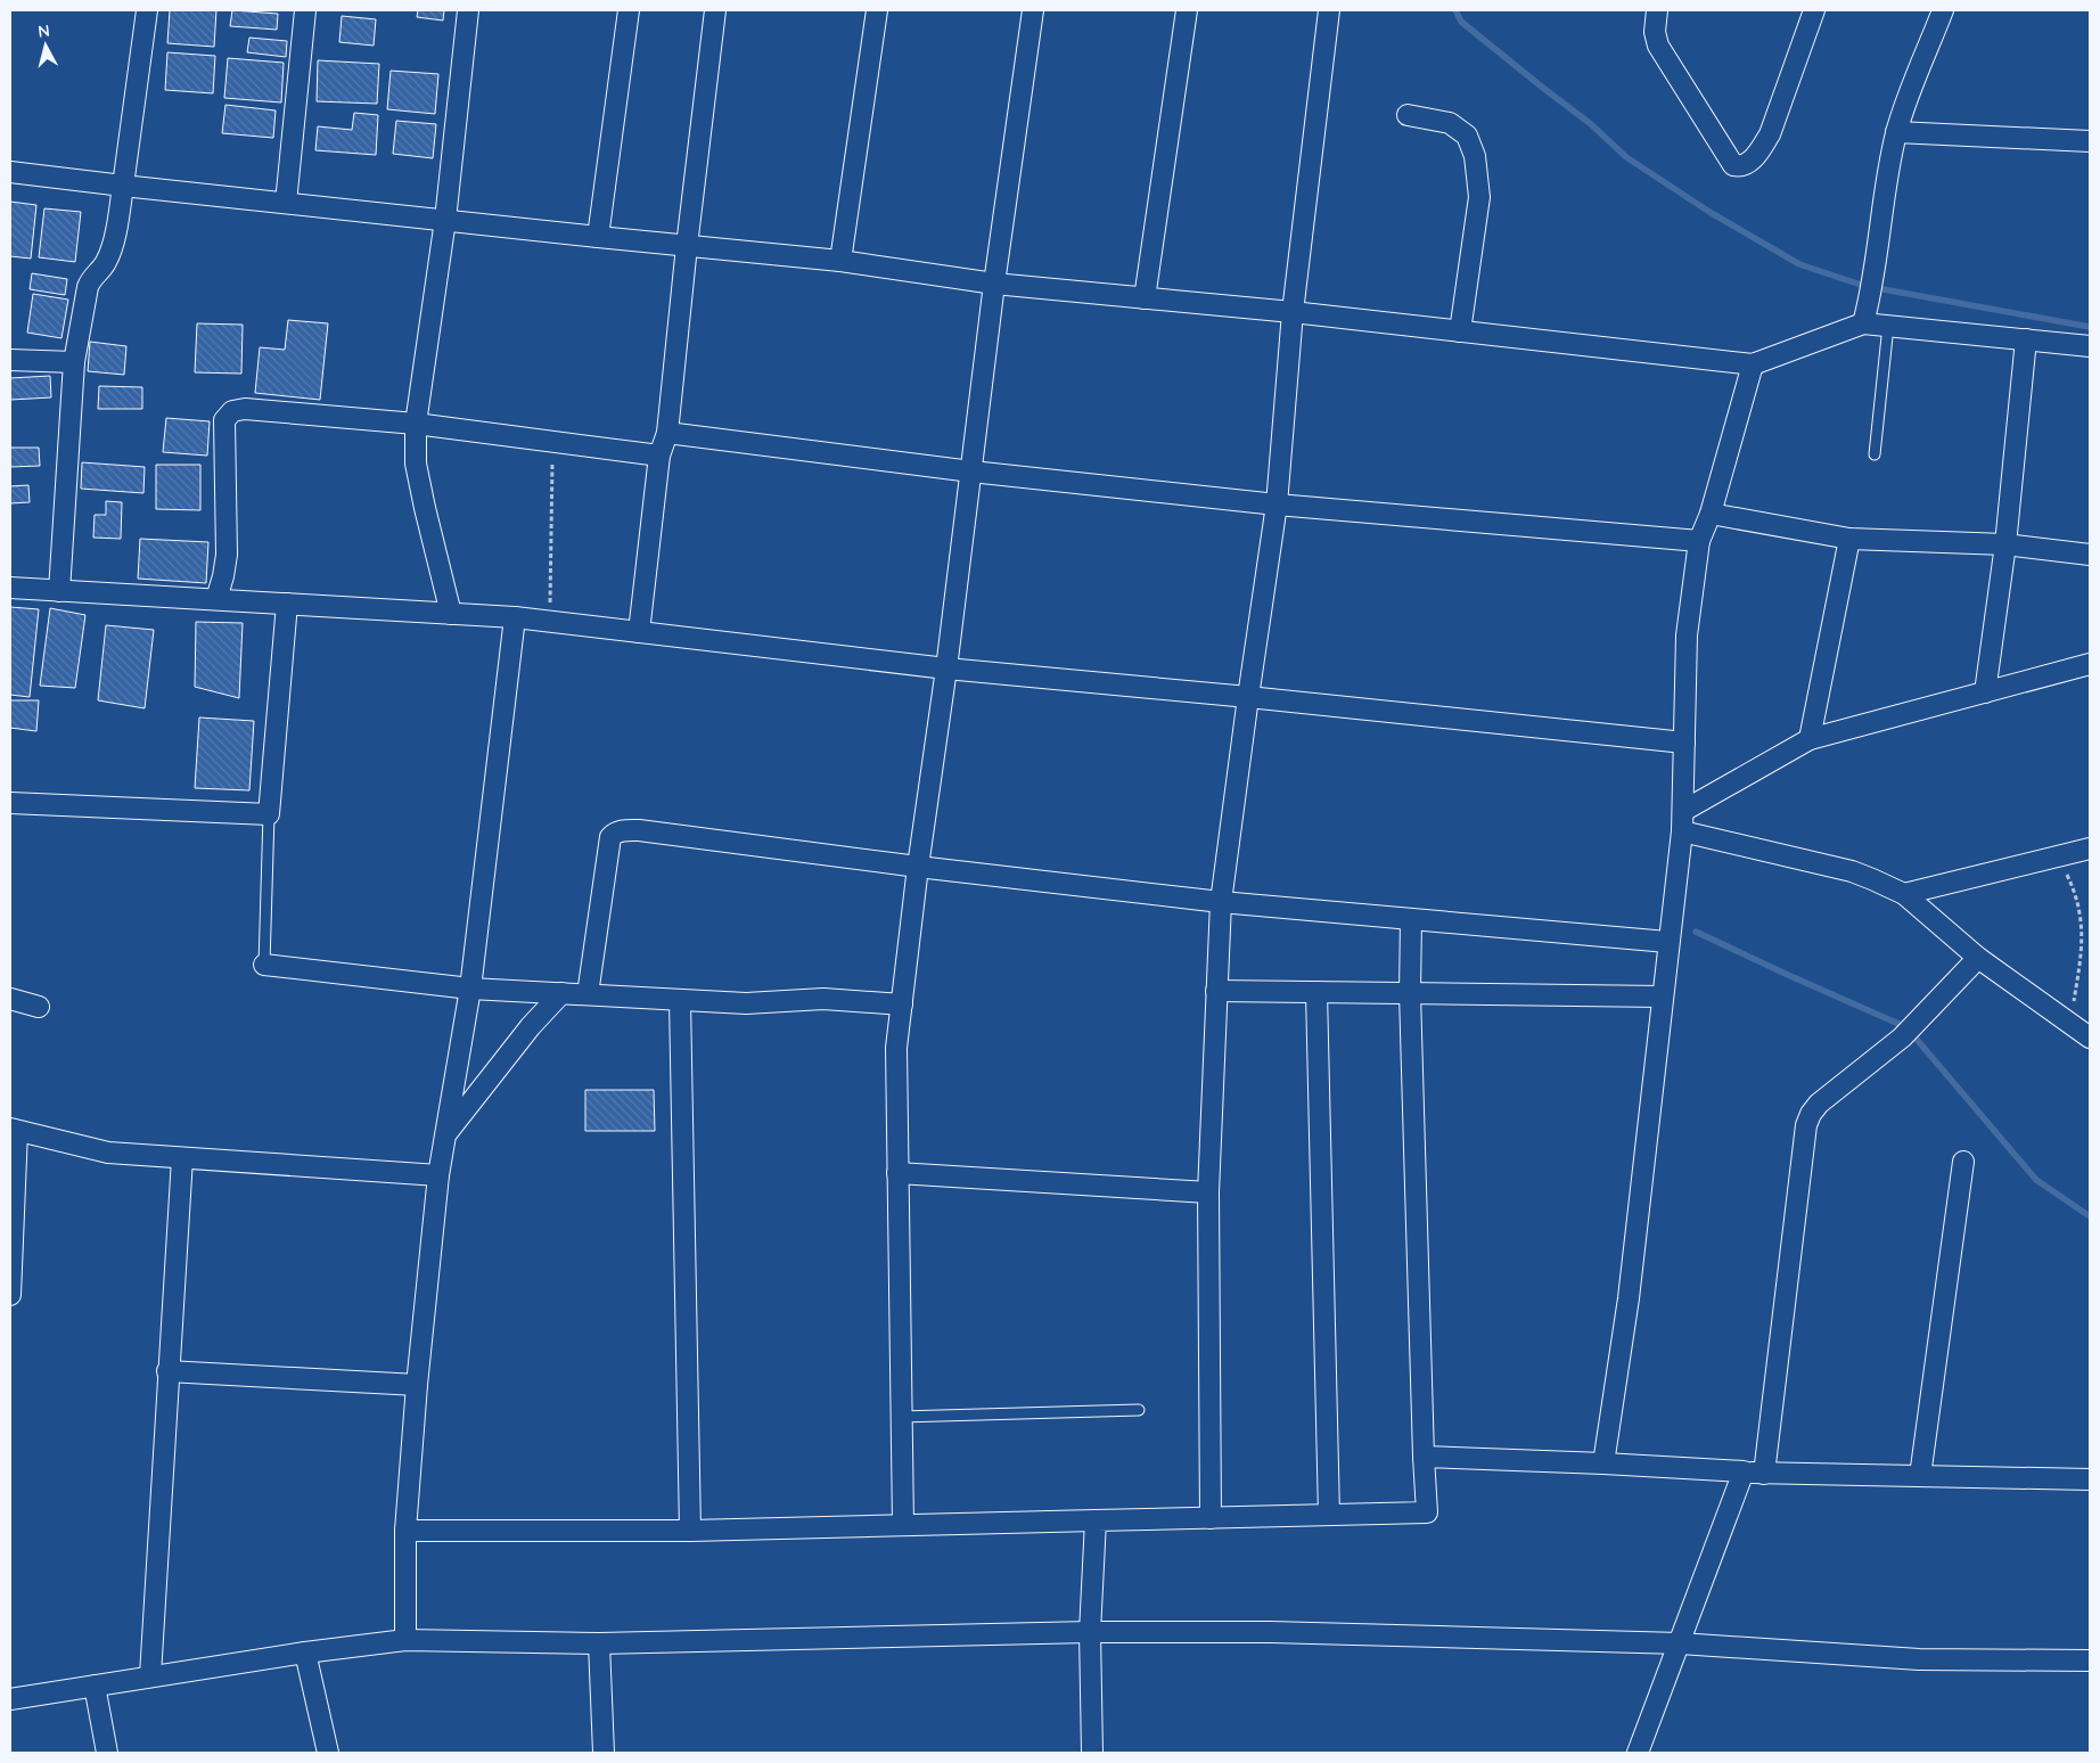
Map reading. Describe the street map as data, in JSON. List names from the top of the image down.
{
  "north": "top"
}
